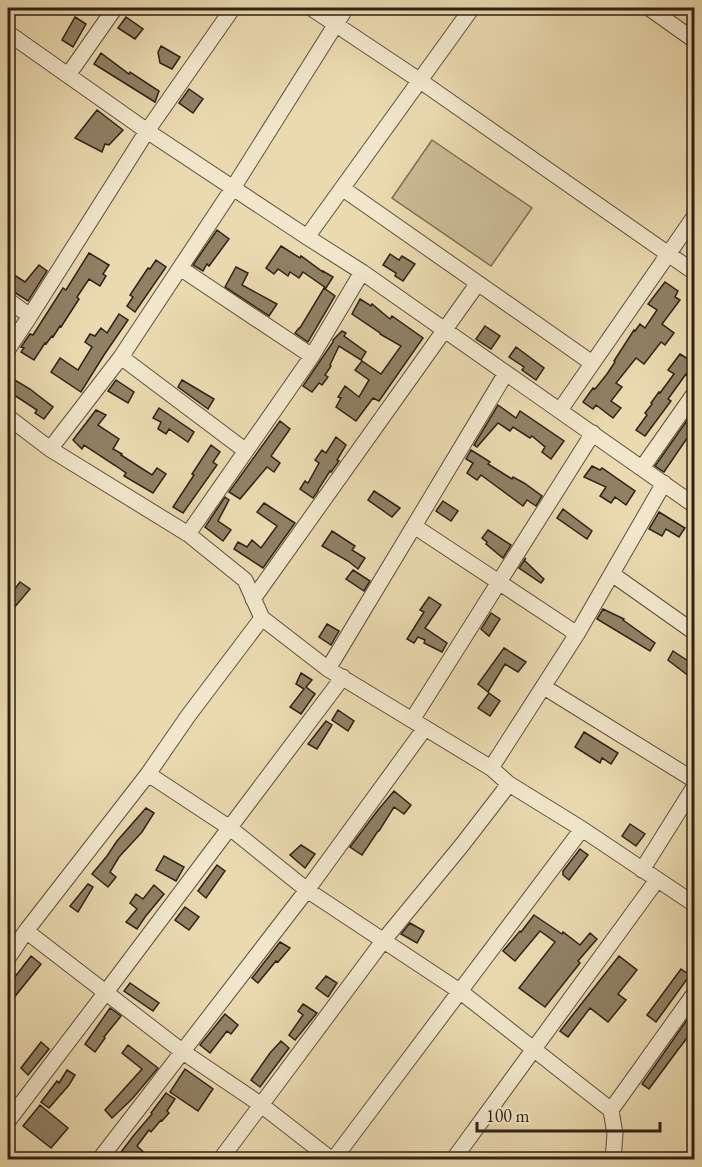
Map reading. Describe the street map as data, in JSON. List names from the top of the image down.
{
  "scale_bar": "100 m"
}
